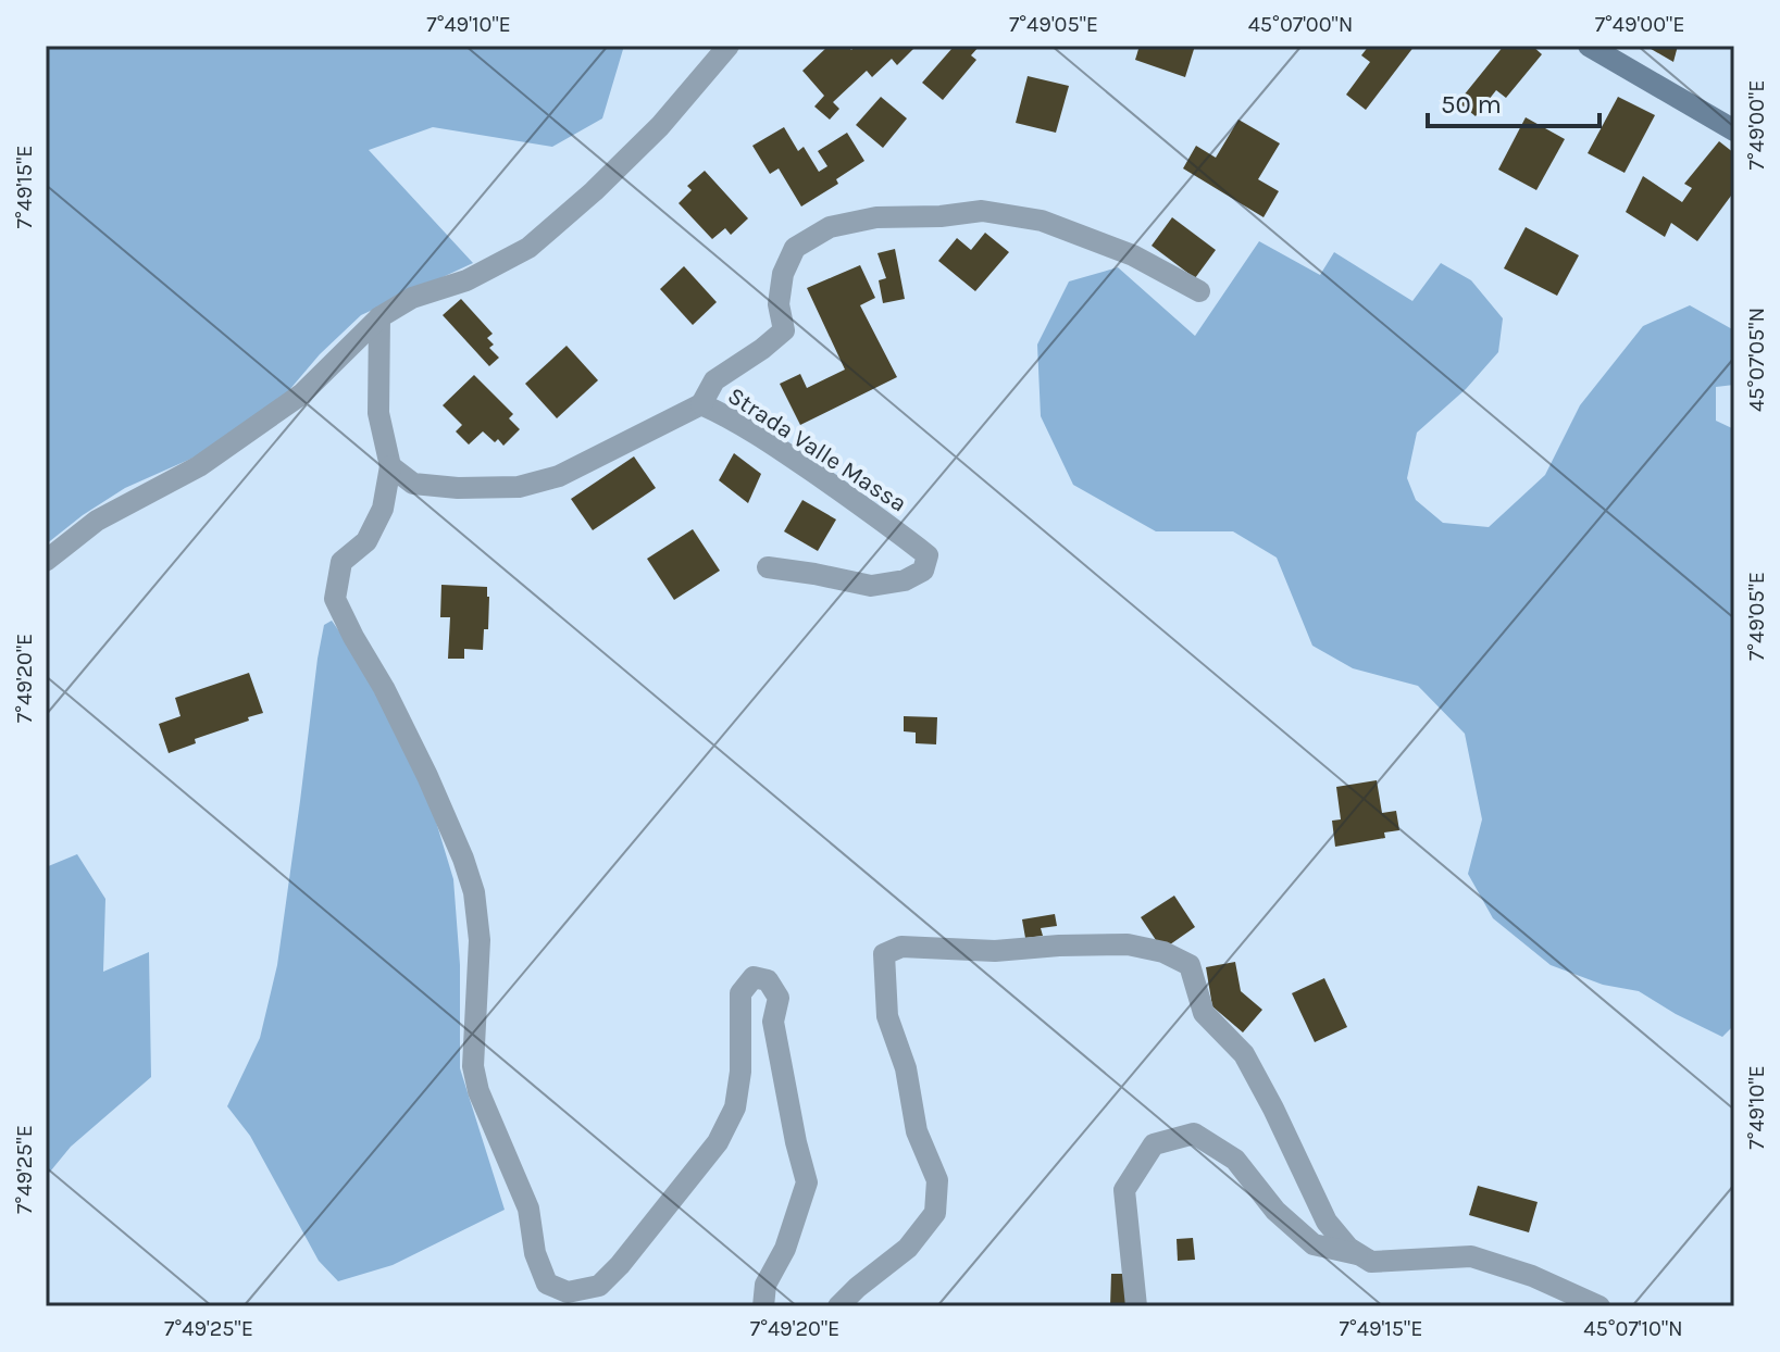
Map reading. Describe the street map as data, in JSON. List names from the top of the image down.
{
  "streets": {
    "street": ["Strada Valle Massa"]
  },
  "scale_bar": "50 m",
  "coordinates": [
    "7°49'10\"E",
    "7°49'05\"E",
    "45°07'00\"N",
    "7°49'00\"E",
    "7°49'15\"E",
    "45°07'05\"N",
    "7°49'20\"E",
    "7°49'25\"E",
    "45°07'10\"N"
  ]
}
